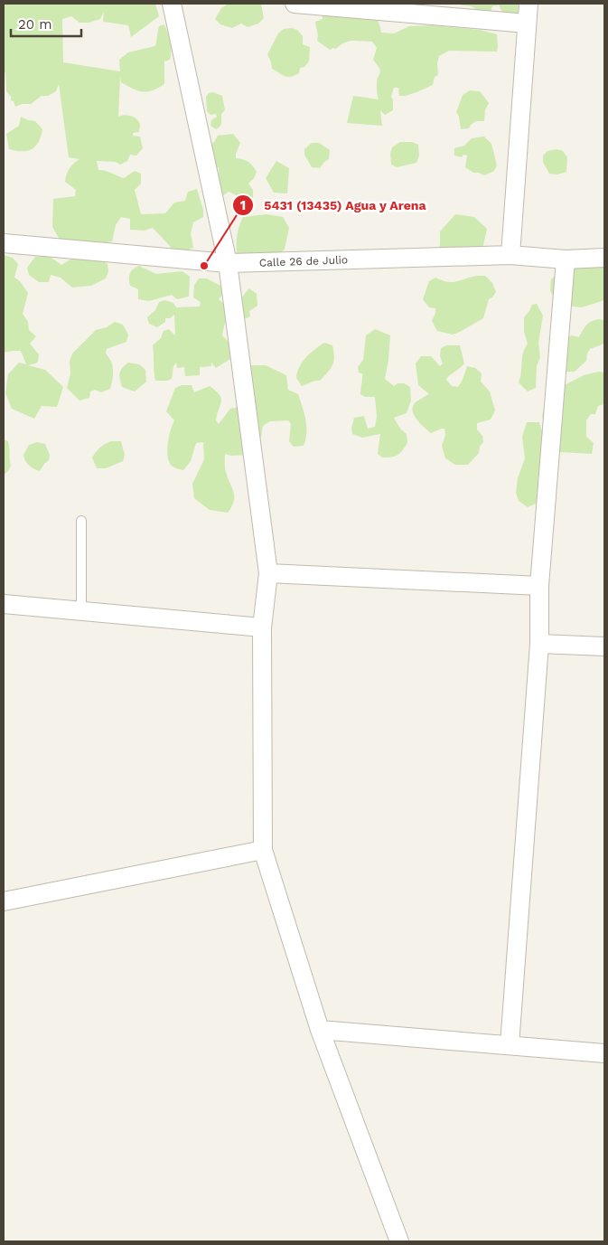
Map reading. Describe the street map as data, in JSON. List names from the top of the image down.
{
  "streets": {
    "street": ["Calle 26 de Julio"]
  },
  "places": ["5431 (13435) Agua y Arena"],
  "scale_bar": "20 m"
}
